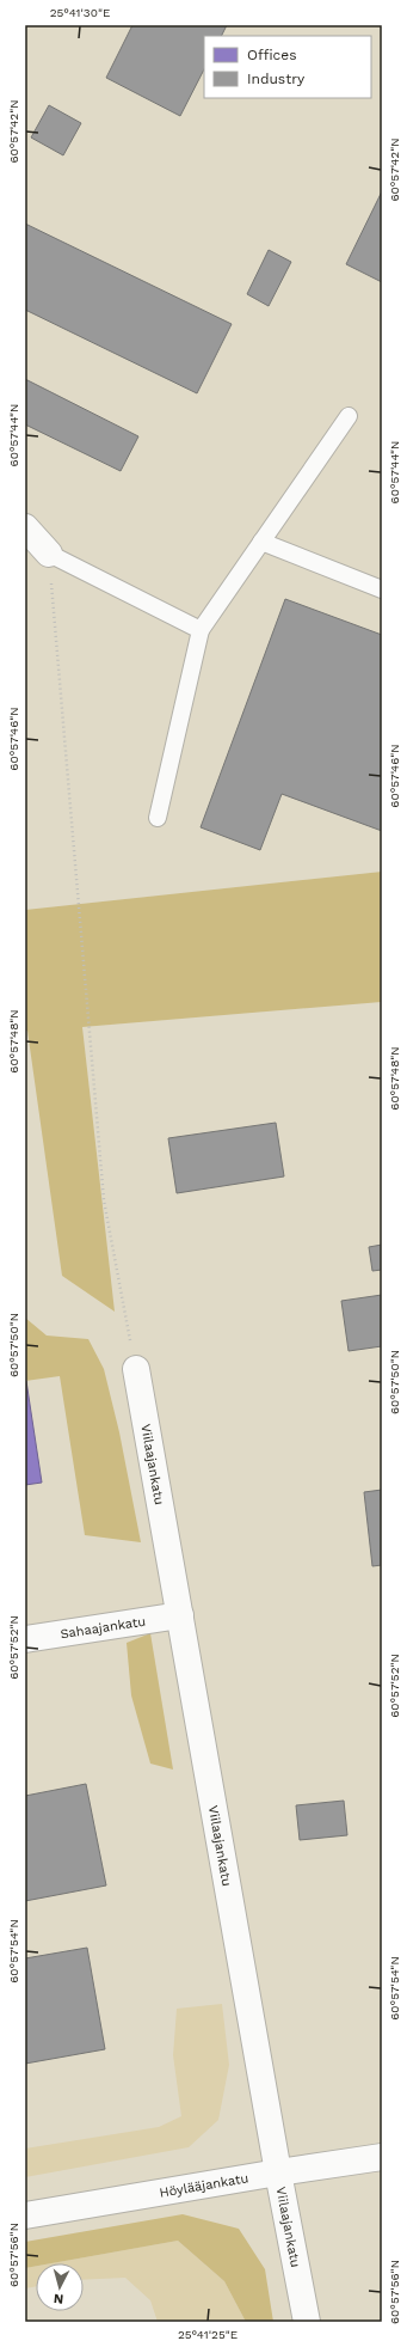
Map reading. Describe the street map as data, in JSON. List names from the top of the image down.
{
  "streets": {
    "street": ["Viilaajankatu", "Sahaajankatu", "Höylääjankatu"]
  },
  "crossings": [
    ["Viilaajankatu", "Sahaajankatu"],
    ["Viilaajankatu", "Höylääjankatu"]
  ],
  "legend": ["Offices", "Industry"],
  "north": "bottom",
  "coordinates": [
    "25°41'30\"E",
    "60°57'42\"N",
    "60°57'44\"N",
    "60°57'46\"N",
    "60°57'48\"N",
    "60°57'50\"N",
    "60°57'52\"N",
    "60°57'54\"N",
    "60°57'56\"N",
    "25°41'25\"E"
  ]
}
